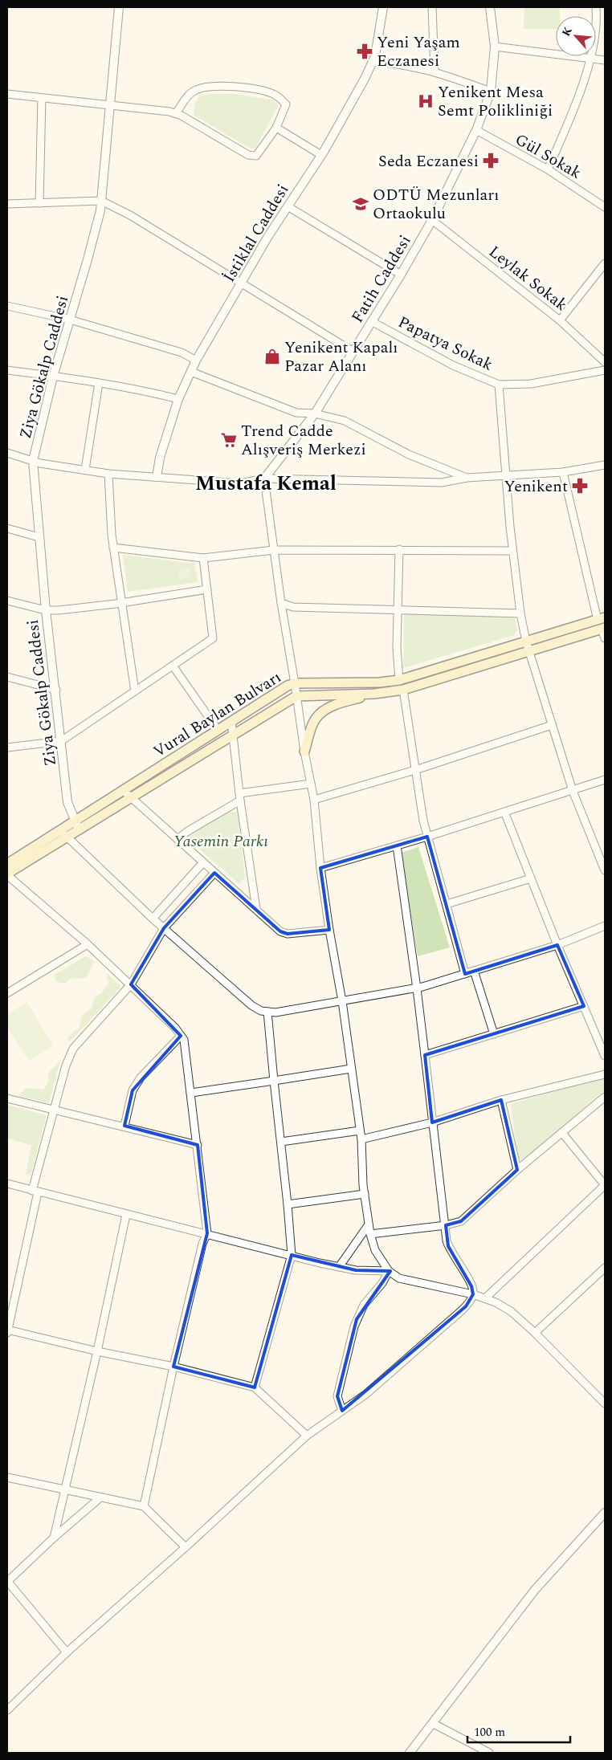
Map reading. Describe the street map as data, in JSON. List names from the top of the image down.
{
  "streets": {
    "main road": ["Vural Baylan Bulvarı"],
    "street": [
      "Gül Sokak",
      "İstiklal Caddesi",
      "Leylak Sokak",
      "Fatih Caddesi",
      "Papatya Sokak",
      "Ziya Gökalp Caddesi"
    ]
  },
  "crossings": [
    ["Gül Sokak", "Fatih Caddesi"],
    ["Leylak Sokak", "Fatih Caddesi"],
    ["Fatih Caddesi", "Papatya Sokak"],
    ["Ziya Gökalp Caddesi", "Vural Baylan Bulvarı"]
  ],
  "districts": ["Mustafa Kemal"],
  "parks": ["Yasemin Parkı"],
  "places": {
    "pharmacy": ["Yeni Yaşam Eczanesi", "Seda Eczanesi", "Yenikent"],
    "hospital": ["Yenikent Mesa Semt Polikliniği"],
    "school or university": ["ODTÜ Mezunları Ortaokulu"],
    "shop": ["Yenikent Kapalı Pazar Alanı"],
    "supermarket": ["Trend Cadde Alışveriş Merkezi"]
  },
  "scale_bar": "100 m",
  "north": "top left"
}
